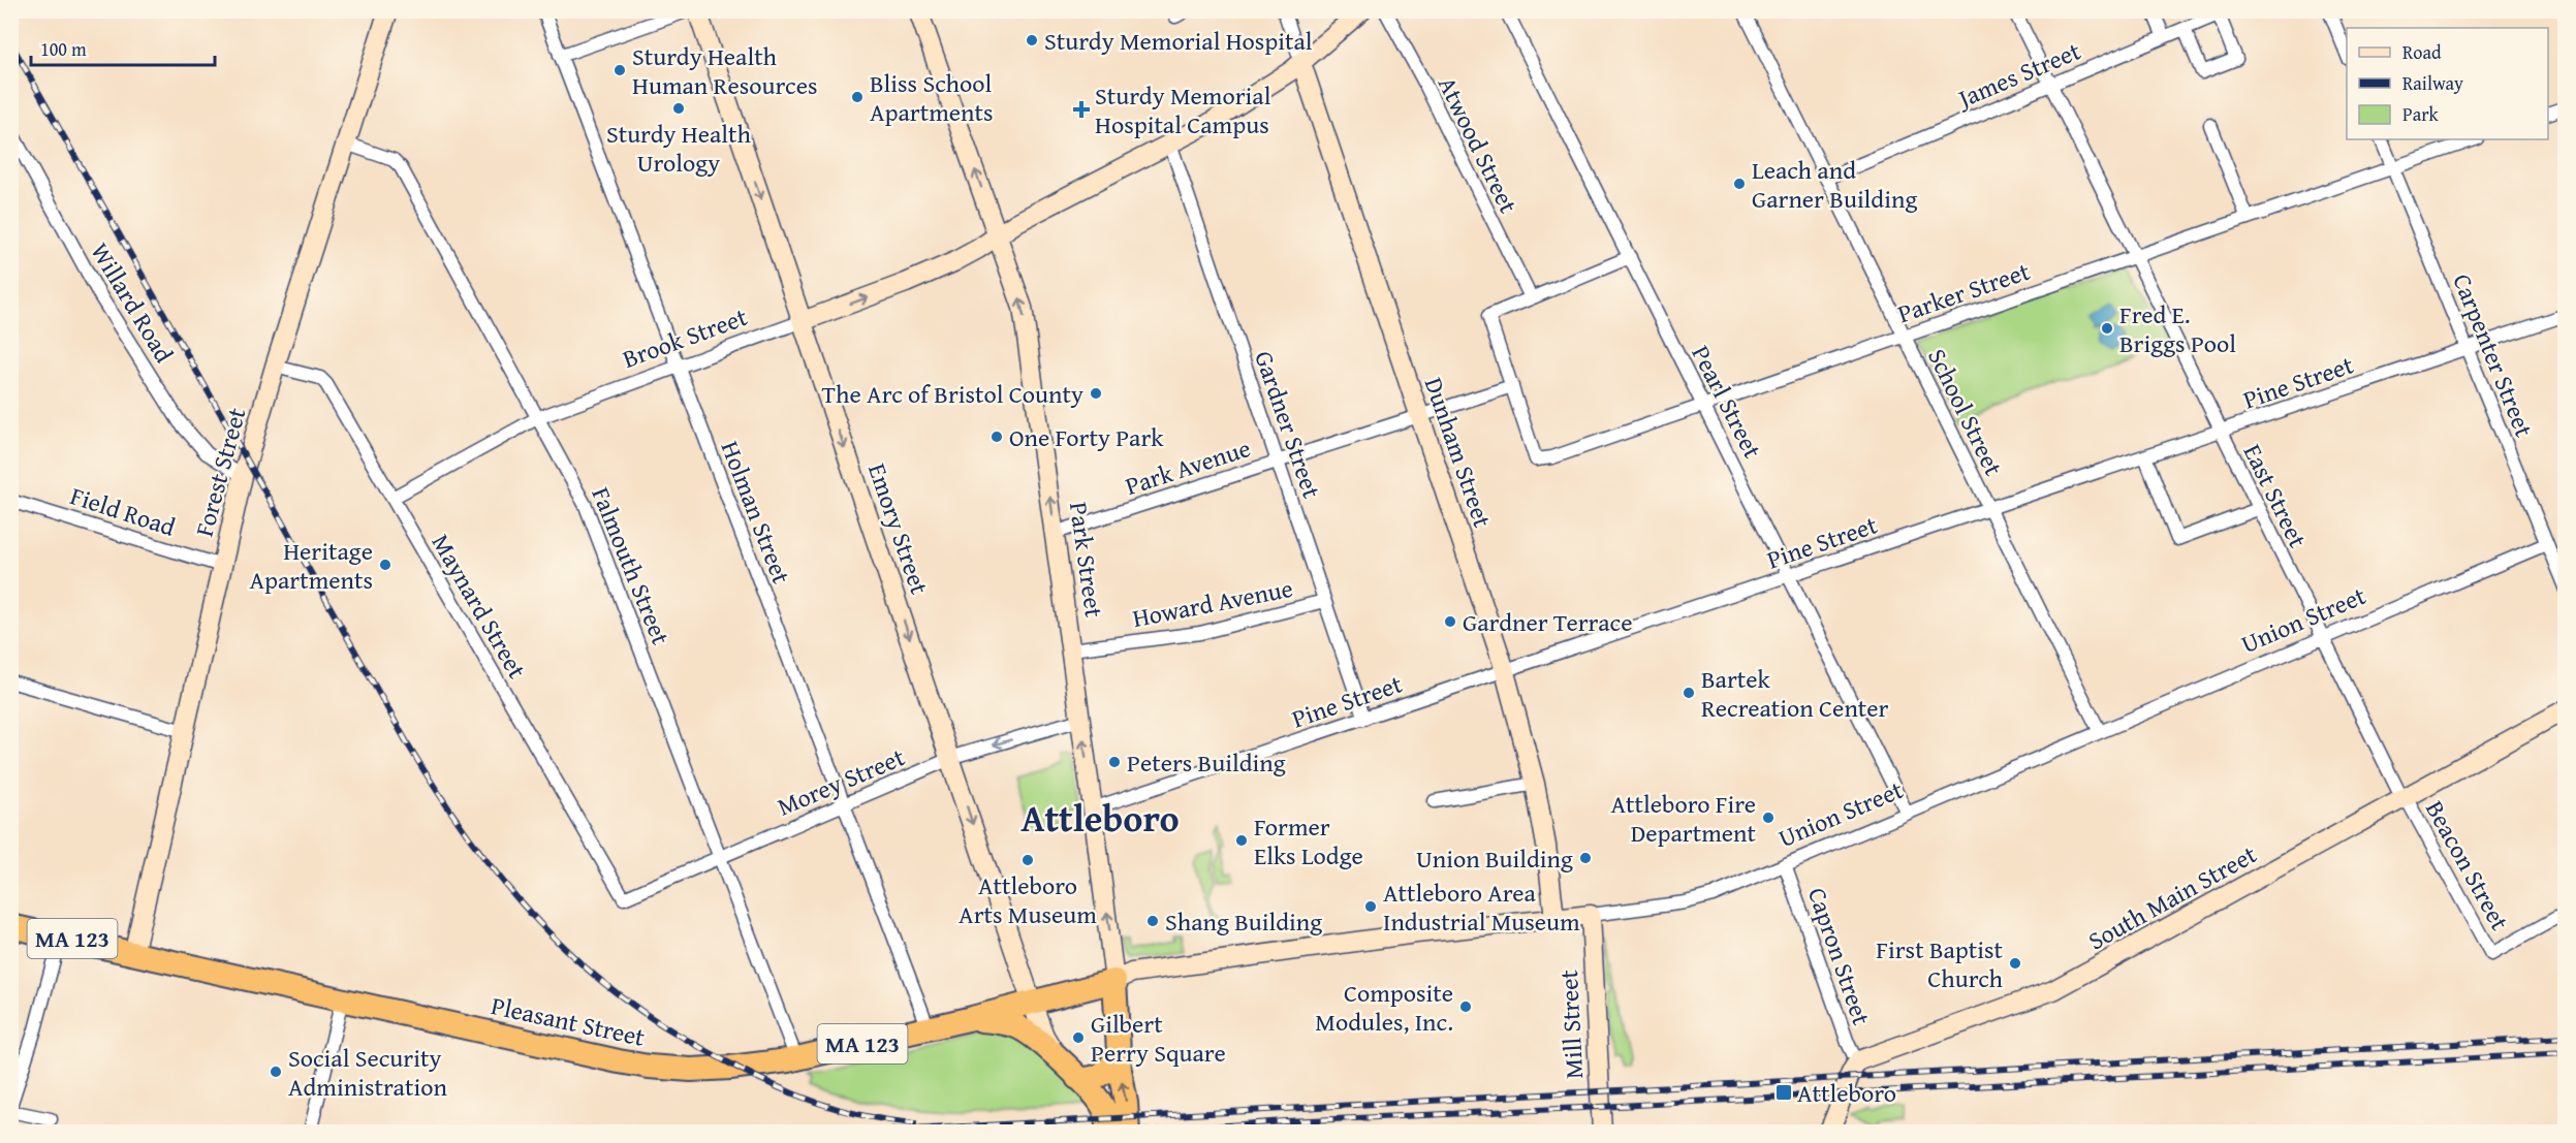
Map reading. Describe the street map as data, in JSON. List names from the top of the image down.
{
  "streets": {
    "highway": ["Park Street", "MA 123", "Pleasant Street"],
    "main road": [
      "Brook Street",
      "Dunham Street",
      "Forest Street",
      "Emory Street",
      "Union Street",
      "South Main Street",
      "Mill Street"
    ],
    "street": [
      "James Street",
      "Atwood Street",
      "Parker Street",
      "Willard Road",
      "Carpenter Street",
      "Pine Street",
      "Pearl Street",
      "School Street",
      "Gardner Street",
      "Park Avenue",
      "East Street",
      "Field Road",
      "Holman Street",
      "Falmouth Street",
      "Howard Avenue",
      "Maynard Street",
      "Morey Street",
      "Beacon Street",
      "Capron Street"
    ]
  },
  "crossings": [
    ["James Street", "School Street"],
    ["James Street", "East Street"],
    ["Parker Street", "Carpenter Street"],
    ["Parker Street", "Pearl Street"],
    ["Parker Street", "School Street"],
    ["Parker Street", "Park Avenue"],
    ["Parker Street", "East Street"],
    ["Willard Road", "Forest Street"],
    ["Brook Street", "Gardner Street"],
    ["Brook Street", "Dunham Street"],
    ["Brook Street", "Holman Street"],
    ["Brook Street", "Emory Street"],
    ["Brook Street", "Park Street"],
    ["Brook Street", "Falmouth Street"],
    ["Brook Street", "Maynard Street"],
    ["Carpenter Street", "Pine Street"],
    ["Carpenter Street", "Union Street"],
    ["Pine Street", "Pearl Street"],
    ["Pine Street", "School Street"],
    ["Pine Street", "Gardner Street"],
    ["Pine Street", "Dunham Street"],
    ["Pine Street", "East Street"],
    ["Pine Street", "Park Street"],
    ["Pearl Street", "Union Street"],
    ["School Street", "Union Street"],
    ["Gardner Street", "Park Avenue"],
    ["Gardner Street", "Howard Avenue"],
    ["Dunham Street", "Park Avenue"],
    ["Dunham Street", "Union Street"],
    ["Park Avenue", "Park Street"],
    ["Forest Street", "Field Road"],
    ["Forest Street", "Falmouth Street"],
    ["Forest Street", "Maynard Street"],
    ["Forest Street", "Pleasant Street"],
    ["East Street", "Union Street"],
    ["East Street", "Beacon Street"],
    ["East Street", "South Main Street"],
    ["Holman Street", "Morey Street"],
    ["Holman Street", "Pleasant Street"],
    ["Emory Street", "Morey Street"],
    ["Emory Street", "MA 123"],
    ["Emory Street", "Pleasant Street"],
    ["Park Street", "Howard Avenue"],
    ["Park Street", "Union Street"],
    ["Park Street", "Morey Street"],
    ["Park Street", "Pleasant Street"],
    ["Falmouth Street", "Morey Street"],
    ["Falmouth Street", "Pleasant Street"],
    ["Maynard Street", "Morey Street"],
    ["Union Street", "Capron Street"],
    ["Union Street", "Pleasant Street"],
    ["Union Street", "Mill Street"],
    ["Beacon Street", "South Main Street"],
    ["South Main Street", "Capron Street"],
    ["MA 123", "Pleasant Street"]
  ],
  "one_way": ["Emory Street", "Park Street"],
  "districts": ["Attleboro"],
  "places": {
    "other": [
      "Sturdy Memorial Hospital",
      "Sturdy Health Human Resources",
      "Bliss School Apartments",
      "Sturdy Health Urology",
      "Leach and Garner Building",
      "Fred E. Briggs Pool",
      "The Arc of Bristol County",
      "One Forty Park",
      "Heritage Apartments",
      "Gardner Terrace",
      "Bartek Recreation Center",
      "Peters Building",
      "Attleboro Fire Department",
      "Former Elks Lodge",
      "Union Building",
      "Attleboro Arts Museum",
      "Attleboro Area Industrial Museum",
      "Shang Building",
      "First Baptist Church",
      "Composite Modules, Inc.",
      "Gilbert Perry Square",
      "Social Security Administration"
    ],
    "health": ["Sturdy Memorial Hospital Campus"],
    "transit": ["Attleboro"]
  },
  "legend": ["Road", "Railway", "Park"],
  "scale_bar": "100 m"
}
